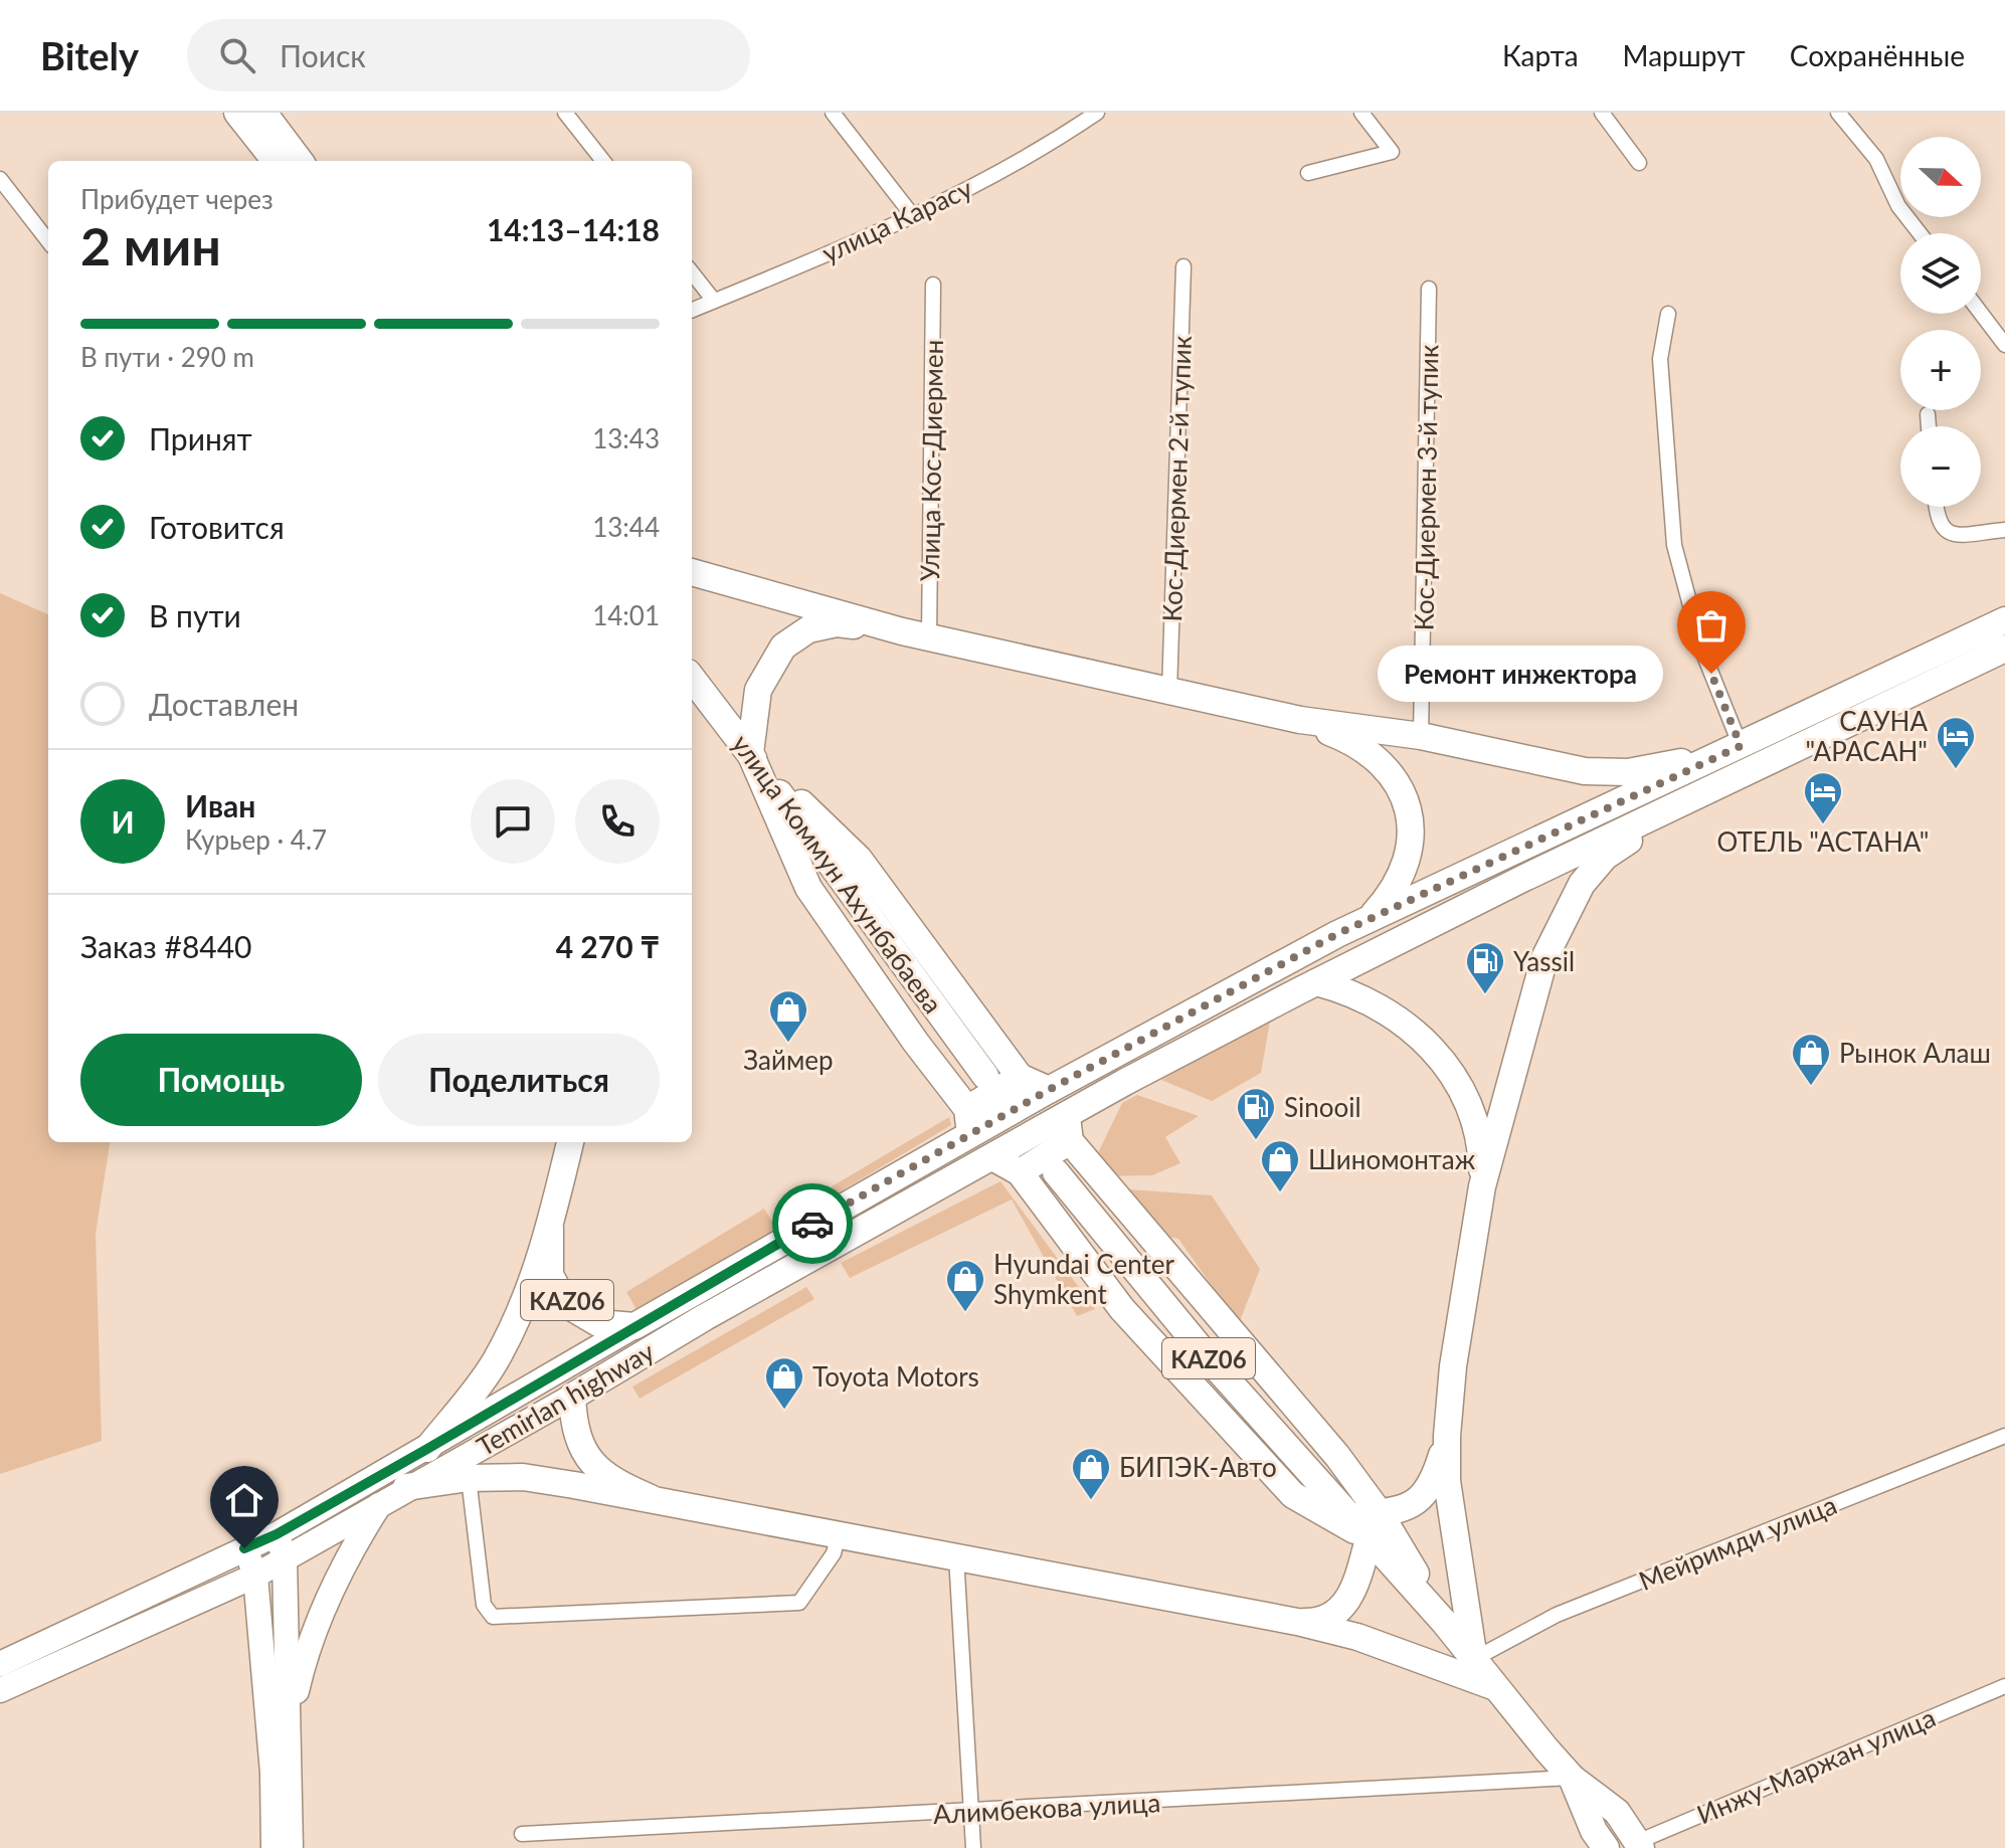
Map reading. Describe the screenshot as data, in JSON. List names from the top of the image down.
{
  "streets": {
    "highway": ["улица Коммун Ахунбабаева", "KАZ06", "Temirlan highway"],
    "street": [
      "улица Карасу",
      "Улица Кос-Диермен",
      "Кос-Диермен 2-й тупик",
      "Кос-Диермен 3-й тупик",
      "Мейримди улица",
      "Инжу-Маржан улица",
      "Алимбекова улица"
    ]
  },
  "crossings": [
    ["KАZ06", "Temirlan highway"],
    ["KАZ06", "Мейримди улица"],
    ["KАZ06", "Инжу-Маржан улица"],
    ["KАZ06", "Алимбекова улица"]
  ],
  "places": {
    "other": ["Ремонт инжектора"],
    "hotel": ["САУНА \"АРАСАН\"", "ОТЕЛЬ \"АСТАНА\""],
    "fuel station": ["Yassil", "Sinooil"],
    "shop": [
      "Займер",
      "Рынок Алаш",
      "Шиномонтаж",
      "Hyundai Center Shymkent",
      "Toyota Motors",
      "БИПЭК-Авто"
    ]
  },
  "north": "right",
  "page": {
    "header": "Bitely",
    "search": "Поиск",
    "nav": ["Карта", "Маршрут", "Сохранённые"],
    "map_buttons": ["+", "−"],
    "heading": ["2 мин", "Прибудет через", "14:13–14:18"],
    "panel": [
      "Иван",
      "Курьер · 4.7",
      "Заказ #8440",
      "4 270 ₸"
    ],
    "bar": "В пути · 290 m",
    "list": [
      ["Принят", "13:43"],
      ["Готовится", "13:44"],
      ["В пути", "14:01"],
      "Доставлен"
    ],
    "bubble": "Ремонт инжектора",
    "round": "И",
    "buttons": ["Помощь", "Поделиться"]
  }
}
